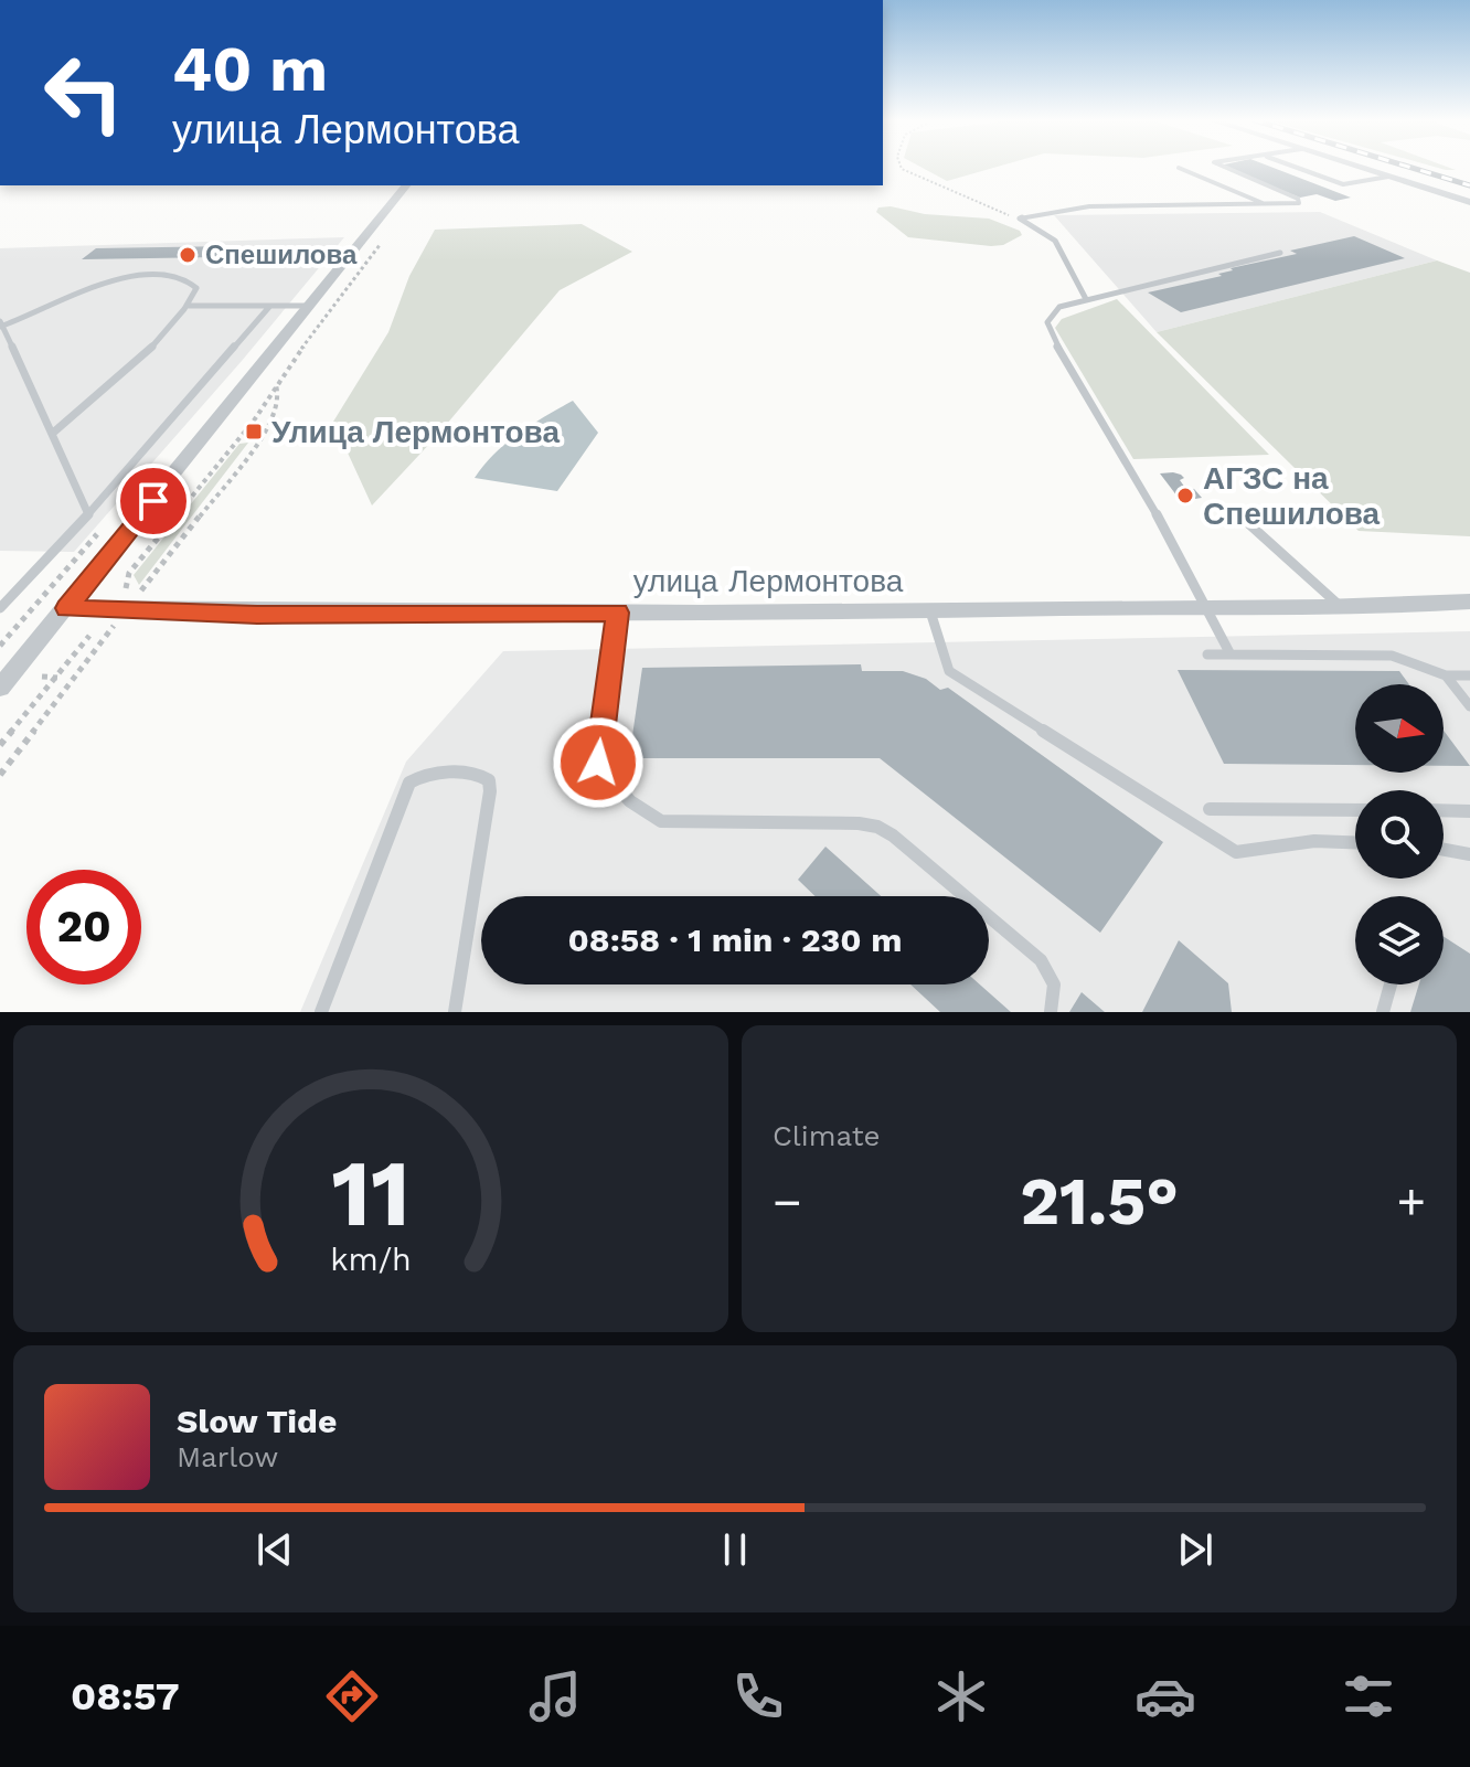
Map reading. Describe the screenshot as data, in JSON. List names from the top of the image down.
{
  "streets": {
    "street": ["улица Лермонтова"]
  },
  "places": {
    "other": ["Спешилова", "АГЗС на Спешилова"],
    "transit": ["Улица Лермонтова"]
  },
  "north": "right",
  "page": {
    "turn": ["40 m", "улица Лермонтова"],
    "limit": "20",
    "trip": "08:58 · 1 min · 230 m",
    "tile": "Climate",
    "heat": ["−", "21.5°", "+"],
    "song": ["Slow Tide", "Marlow"],
    "tabs": "08:57",
    "gauge": ["11", "km/h"]
  }
}
